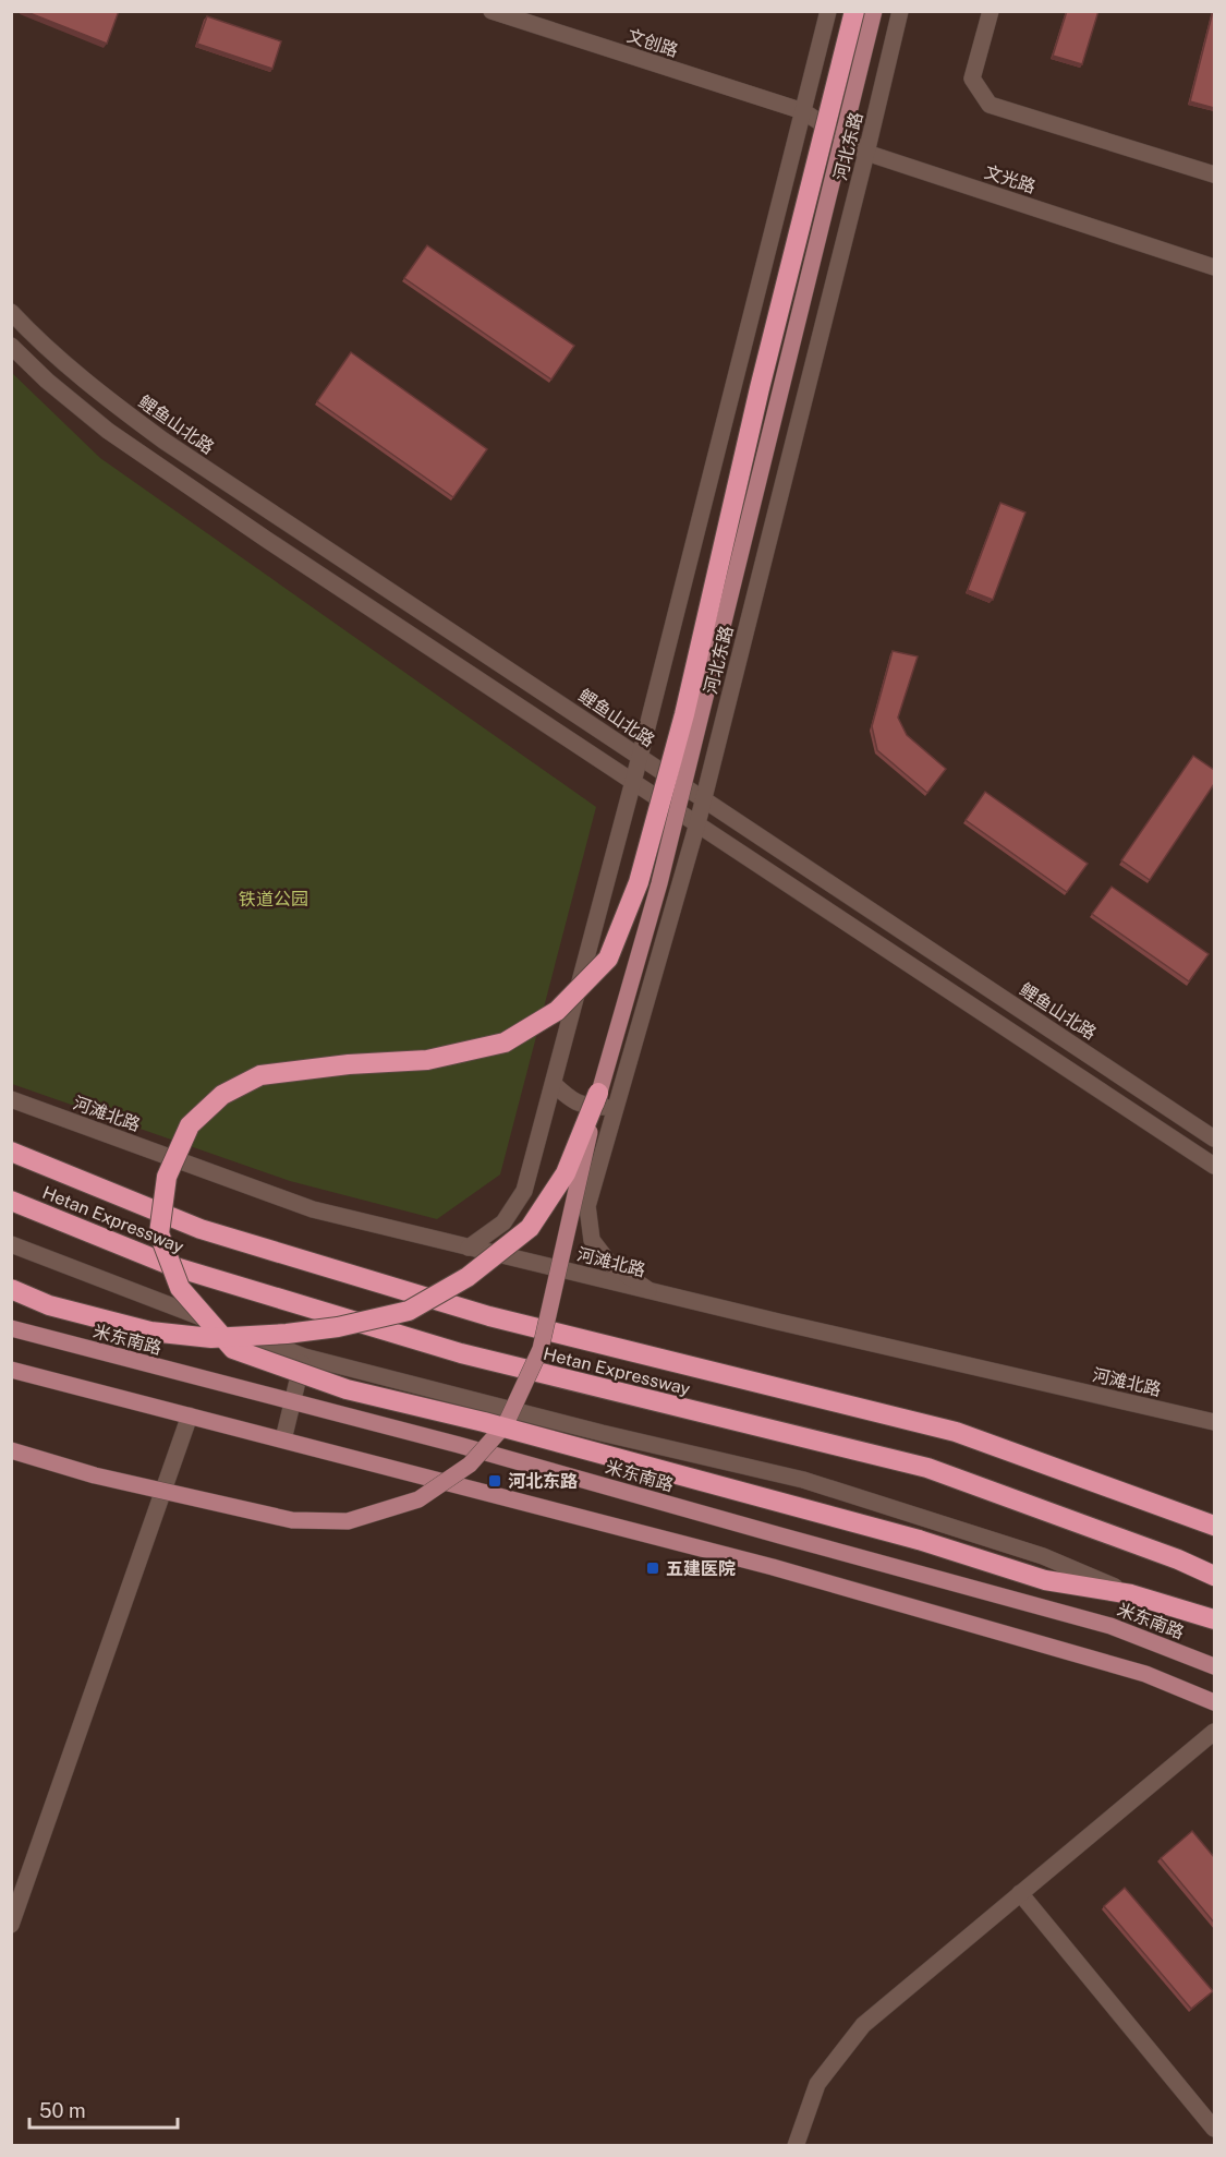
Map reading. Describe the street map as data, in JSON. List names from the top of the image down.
{
  "streets": {
    "highway": ["Hetan Expressway"],
    "main road": [
      "文创路",
      "河北东路",
      "文光路",
      "鲤鱼山北路",
      "河滩北路",
      "米东南路"
    ]
  },
  "crossings": [
    ["文创路", "文光路"],
    ["河北东路", "文光路"],
    ["河北东路", "鲤鱼山北路"],
    ["河北东路", "河滩北路"]
  ],
  "parks": ["铁道公园"],
  "places": {
    "transit": ["河北东路", "五建医院"]
  },
  "scale_bar": "50 m"
}
